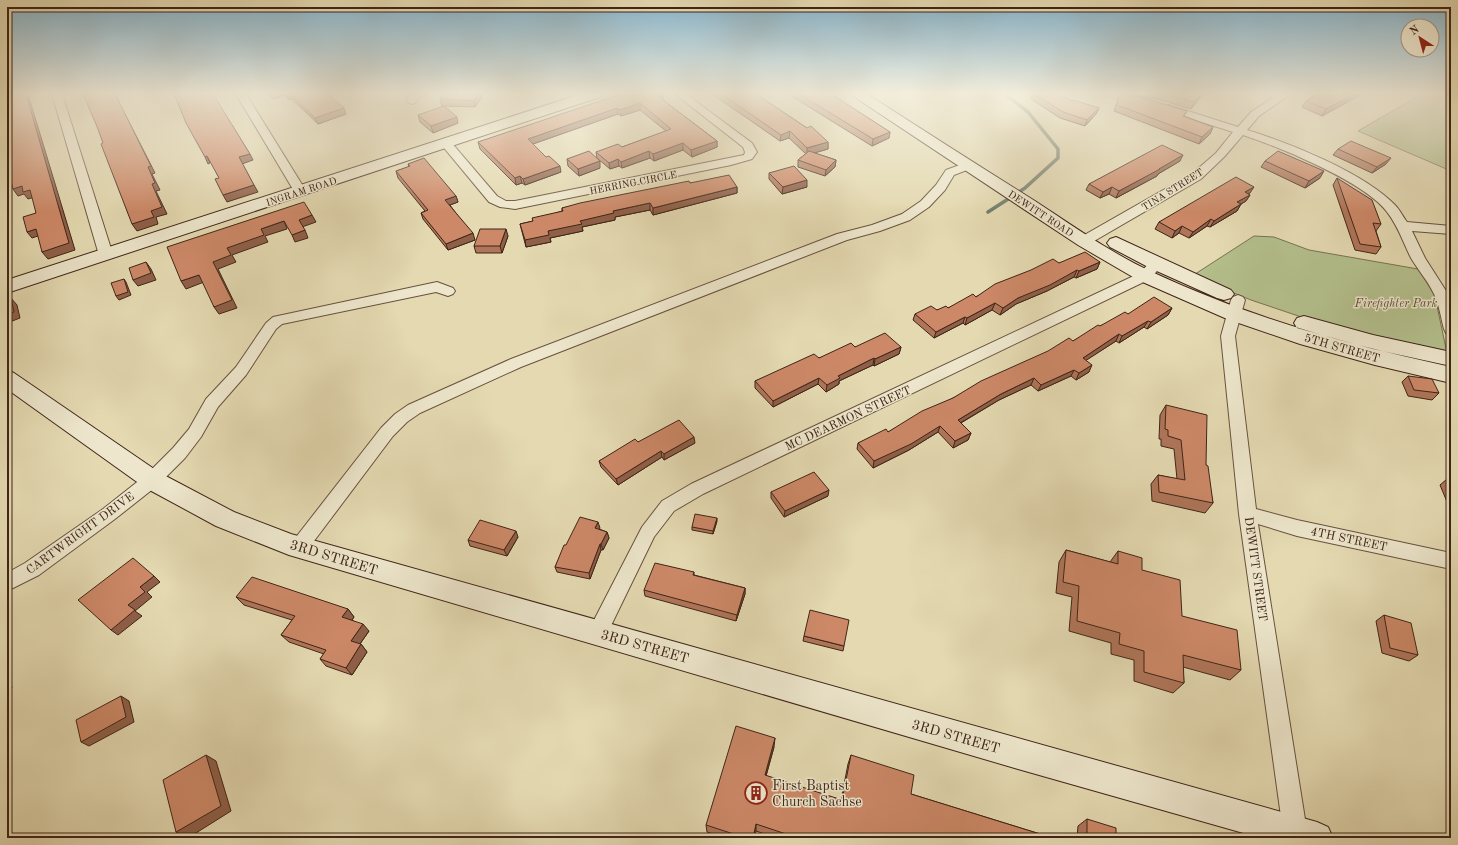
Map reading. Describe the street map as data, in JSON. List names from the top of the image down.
{
  "streets": {
    "main road": [
      "INGRAM ROAD",
      "DEWITT ROAD",
      "5TH STREET",
      "3RD STREET"
    ],
    "street": [
      "HERRING CIRCLE",
      "TINA STREET",
      "MC DEARMON STREET",
      "CARTWRIGHT DRIVE",
      "4TH STREET",
      "DEWITT STREET"
    ]
  },
  "crossings": [
    ["HERRING CIRCLE", "INGRAM ROAD"],
    ["TINA STREET", "DEWITT ROAD"],
    ["DEWITT ROAD", "5TH STREET"],
    ["DEWITT ROAD", "MC DEARMON STREET"],
    ["DEWITT ROAD", "DEWITT STREET"],
    ["5TH STREET", "DEWITT STREET"],
    ["MC DEARMON STREET", "3RD STREET"],
    ["CARTWRIGHT DRIVE", "3RD STREET"],
    ["4TH STREET", "DEWITT STREET"],
    ["3RD STREET", "DEWITT STREET"]
  ],
  "parks": ["Firefighter Park"],
  "places": {
    "building": ["First Baptist Church Sachse"]
  },
  "north": "top left"
}
